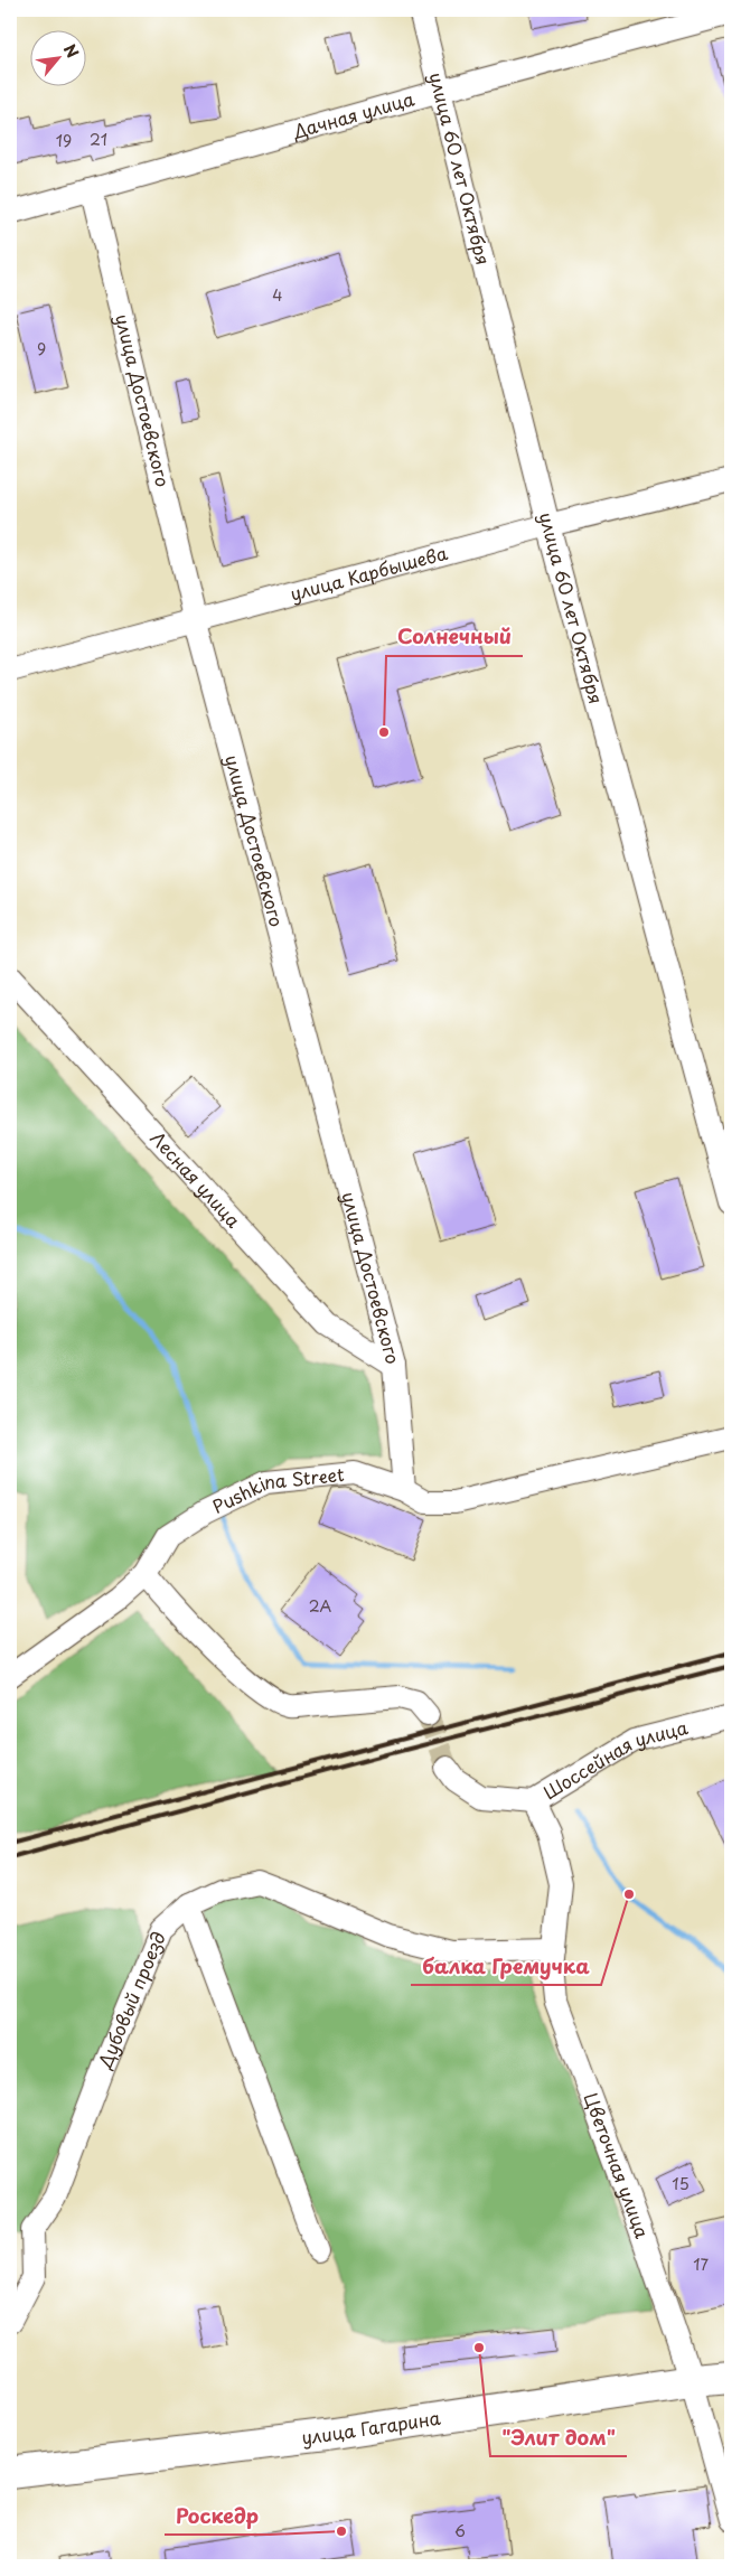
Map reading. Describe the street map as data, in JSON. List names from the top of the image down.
{
  "streets": {
    "main road": ["улица Гагарина"],
    "street": [
      "Дачная улица",
      "улица 60 лет Октября",
      "улица Достоевского",
      "улица Карбышева",
      "Лесная улица",
      "Pushkina Street",
      "Шоссейная улица",
      "Дубовый проезд",
      "Цветочная улица"
    ]
  },
  "crossings": [
    ["Дачная улица", "улица 60 лет Октября"],
    ["Дачная улица", "улица Достоевского"],
    ["улица 60 лет Октября", "улица Карбышева"],
    ["улица Достоевского", "улица Карбышева"],
    ["улица Достоевского", "Лесная улица"],
    ["улица Достоевского", "Pushkina Street"],
    ["Шоссейная улица", "Цветочная улица"],
    ["Цветочная улица", "улица Гагарина"]
  ],
  "places": [
    "Солнечный",
    "балка Гремучка",
    "\"Элит дом\"",
    "Роскедр"
  ],
  "house_numbers": [
    "21",
    "19",
    "4",
    "9",
    "2А",
    "15",
    "17",
    "6"
  ],
  "north": "top right"
}
